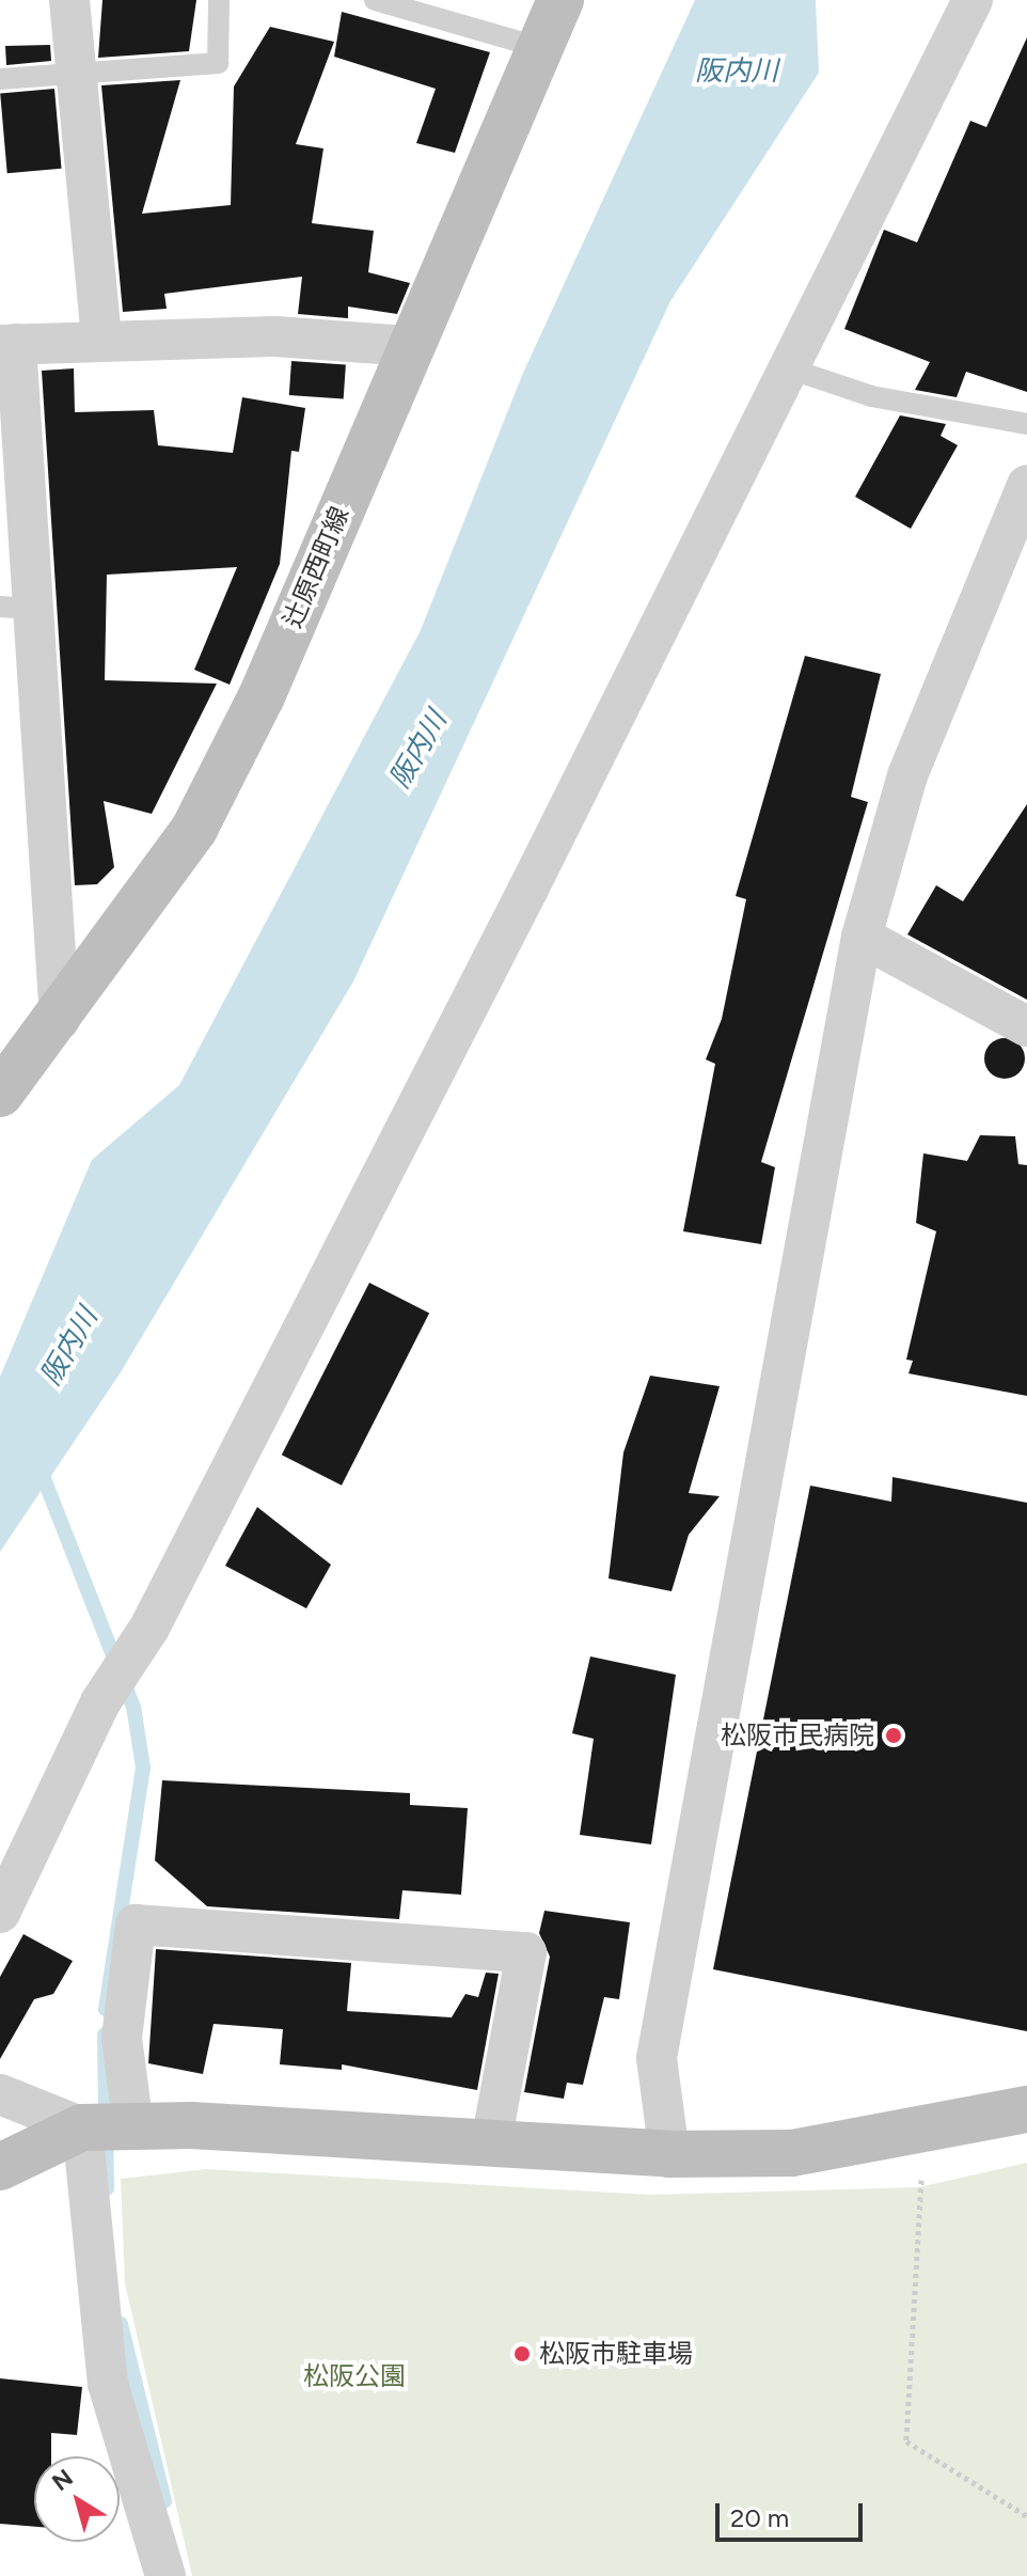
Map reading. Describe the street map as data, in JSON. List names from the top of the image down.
{
  "streets": {
    "main road": ["辻原西町線"]
  },
  "water": ["阪内川"],
  "parks": ["松阪公園"],
  "places": ["松阪市民病院", "松阪市駐車場"],
  "scale_bar": "20 m",
  "north": "top left"
}
